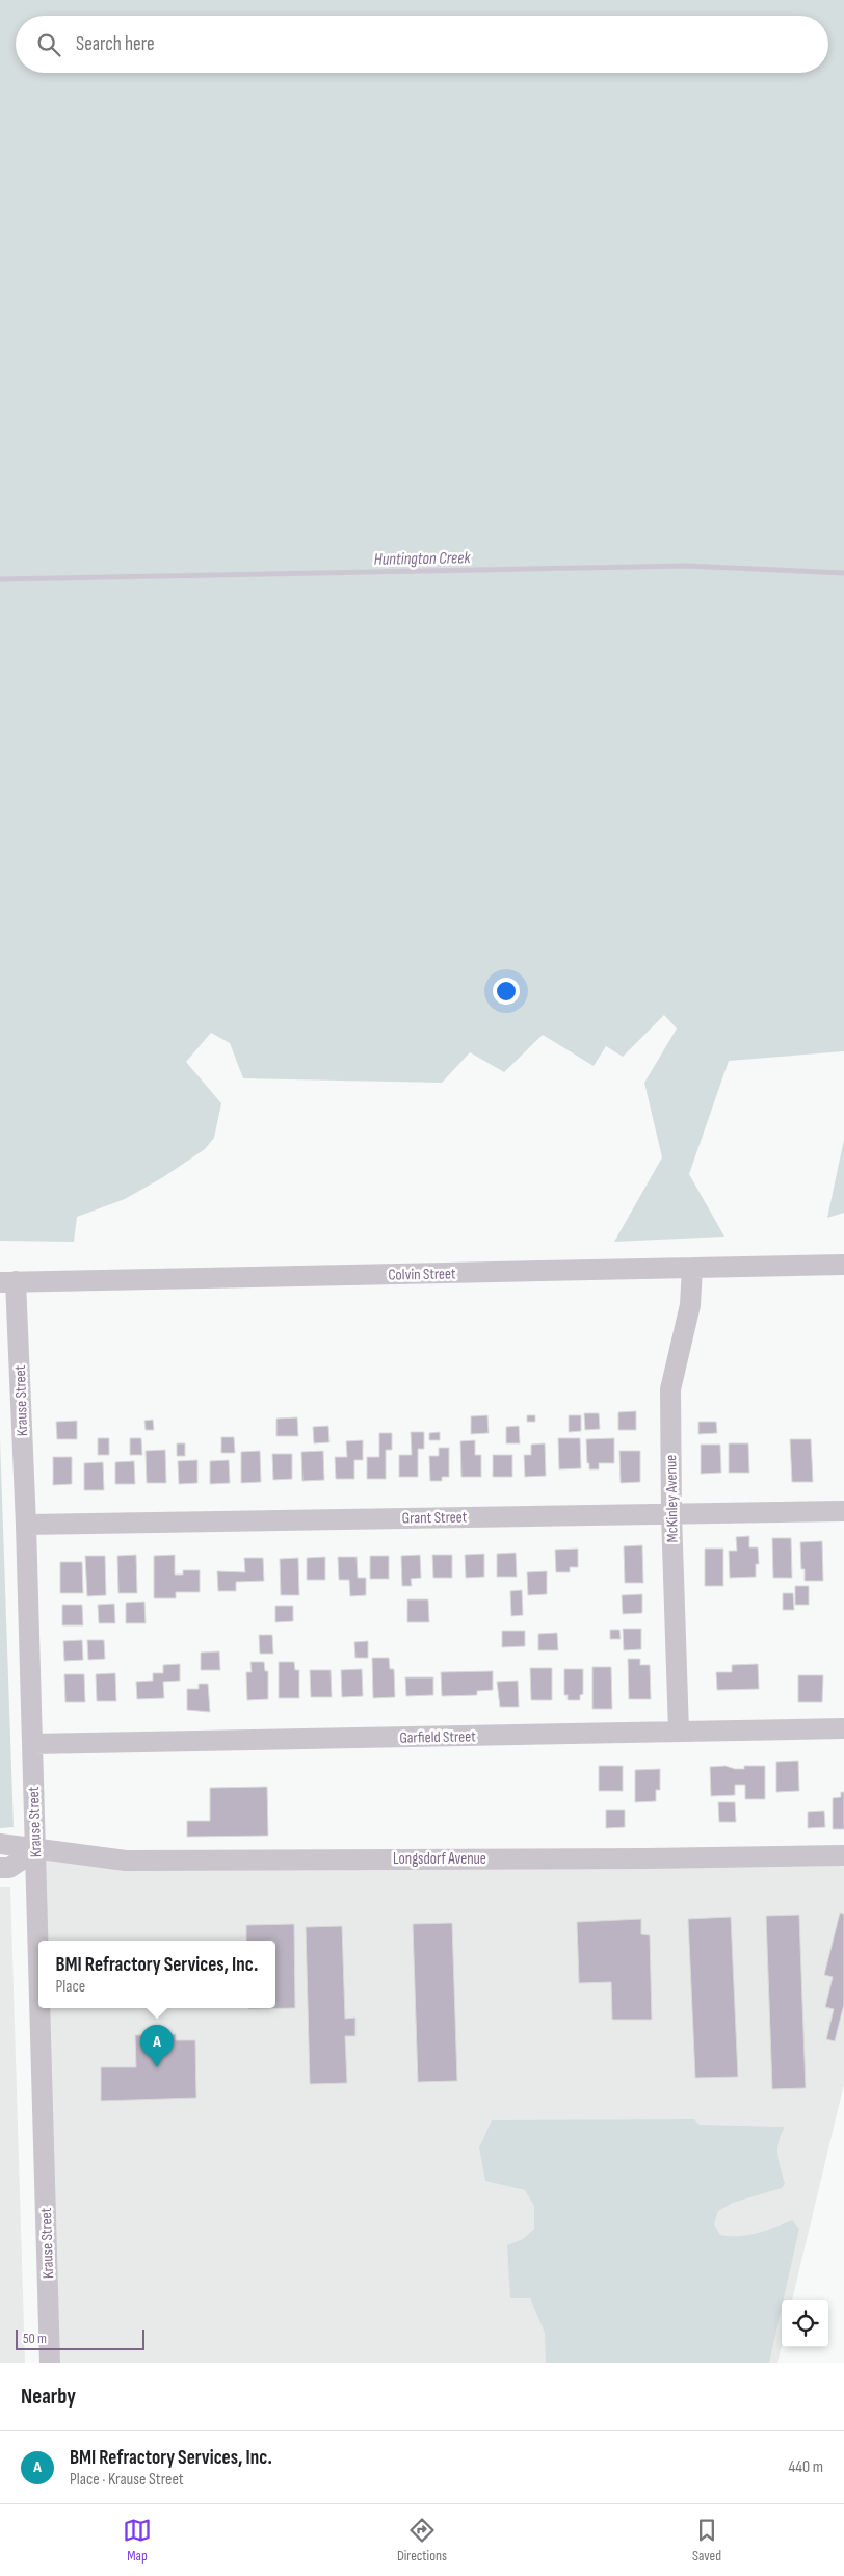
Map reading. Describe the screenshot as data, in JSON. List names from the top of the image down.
{
  "streets": {
    "street": [
      "Colvin Street",
      "Krause Street",
      "McKinley Avenue",
      "Grant Street",
      "Garfield Street",
      "Longsdorf Avenue"
    ]
  },
  "crossings": [
    ["Colvin Street", "Krause Street"],
    ["Colvin Street", "McKinley Avenue"],
    ["Krause Street", "Grant Street"],
    ["Krause Street", "Garfield Street"],
    ["Krause Street", "Longsdorf Avenue"],
    ["McKinley Avenue", "Grant Street"],
    ["McKinley Avenue", "Garfield Street"]
  ],
  "water": ["Huntington Creek"],
  "scale_bar": "50 m",
  "page": {
    "search": "Search here",
    "popup": ["BMI Refractory Services, Inc.", "Place"],
    "pins": "A",
    "scale": "50 m",
    "heading": "Nearby",
    "list": [
      {
        "mark": "A",
        "name": "BMI Refractory Services, Inc.",
        "note": "Place · Krause Street",
        "value": "440 m"
      }
    ],
    "nav": ["Map", "Directions", "Saved"]
  }
}
